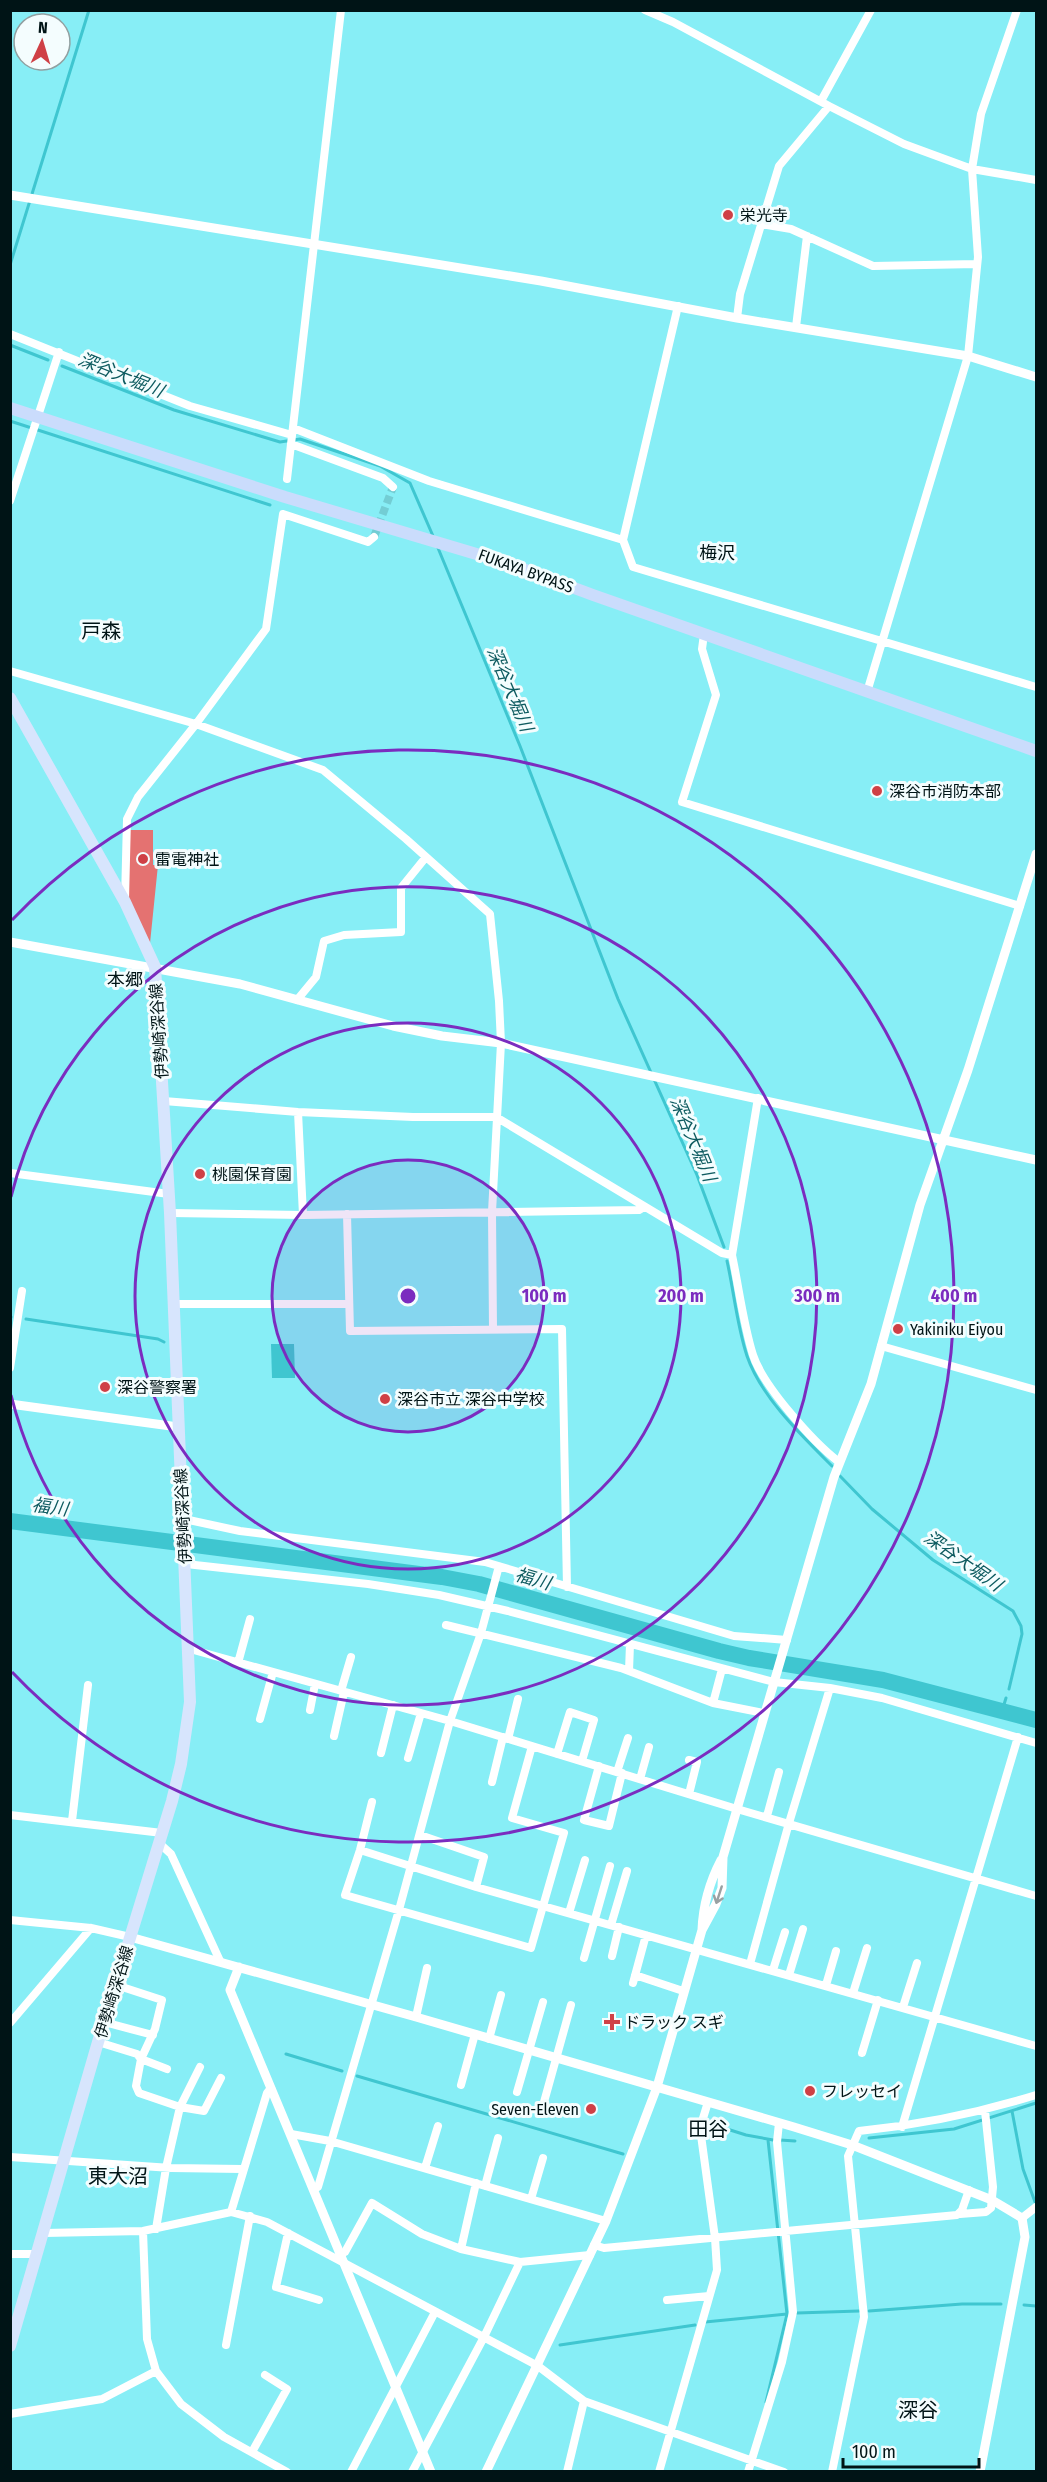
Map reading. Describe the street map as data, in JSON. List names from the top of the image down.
{
  "streets": {
    "highway": ["FUKAYA BYPASS"],
    "main road": ["伊勢崎深谷線"]
  },
  "districts": [
    "梅沢",
    "戸森",
    "本郷",
    "田谷",
    "東大沼",
    "深谷"
  ],
  "water": ["深谷大堀川", "福川"],
  "places": {
    "other": [
      "栄光寺",
      "深谷市消防本部",
      "雷電神社",
      "桃園保育園",
      "Yakiniku Eiyou",
      "深谷警察署",
      "深谷市立 深谷中学校",
      "フレッセイ",
      "Seven-Eleven"
    ],
    "health": ["ドラック スギ"]
  },
  "scale_bar": "100 m",
  "north": "top",
  "rings": [
    "100 m",
    "200 m",
    "300 m",
    "400 m"
  ]
}
